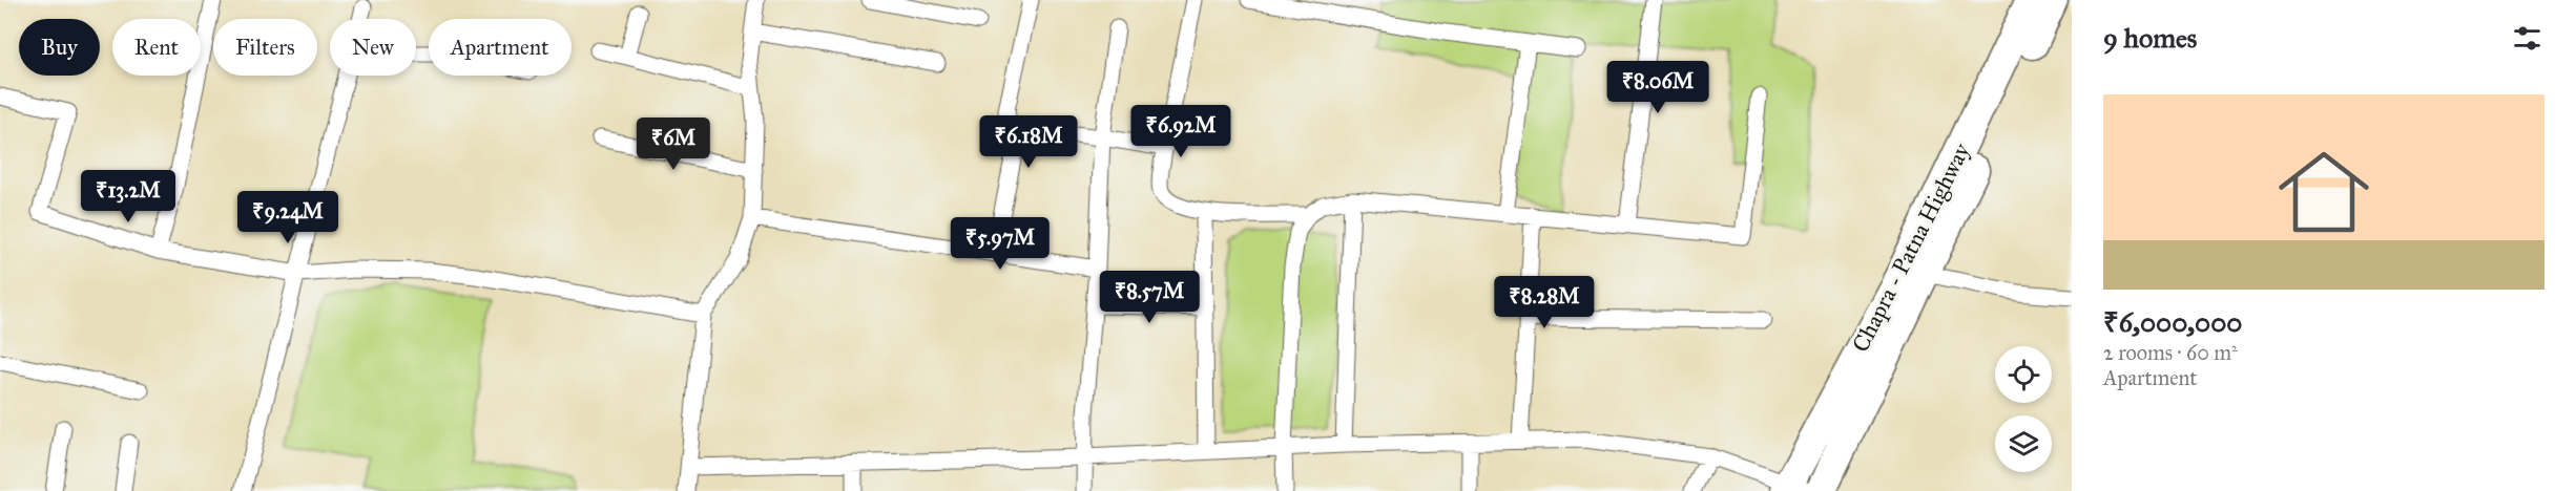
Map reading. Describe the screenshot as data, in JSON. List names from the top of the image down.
{
  "streets": {
    "highway": ["Chapra - Patna Highway"]
  },
  "page": {
    "heading": "9 homes",
    "chip": [
      "Buy",
      "Rent",
      "Filters",
      "New",
      "Apartment"
    ],
    "price": [
      "₹8.06M",
      "₹6.92M",
      "₹6.18M",
      "₹6M",
      "₹13.2M",
      "₹9.24M",
      "₹5.97M",
      "₹8.57M",
      "₹8.28M"
    ],
    "list": [
      {
        "name": "₹6,000,000",
        "note": "2 rooms · 60 m² · Apartment"
      }
    ]
  }
}
